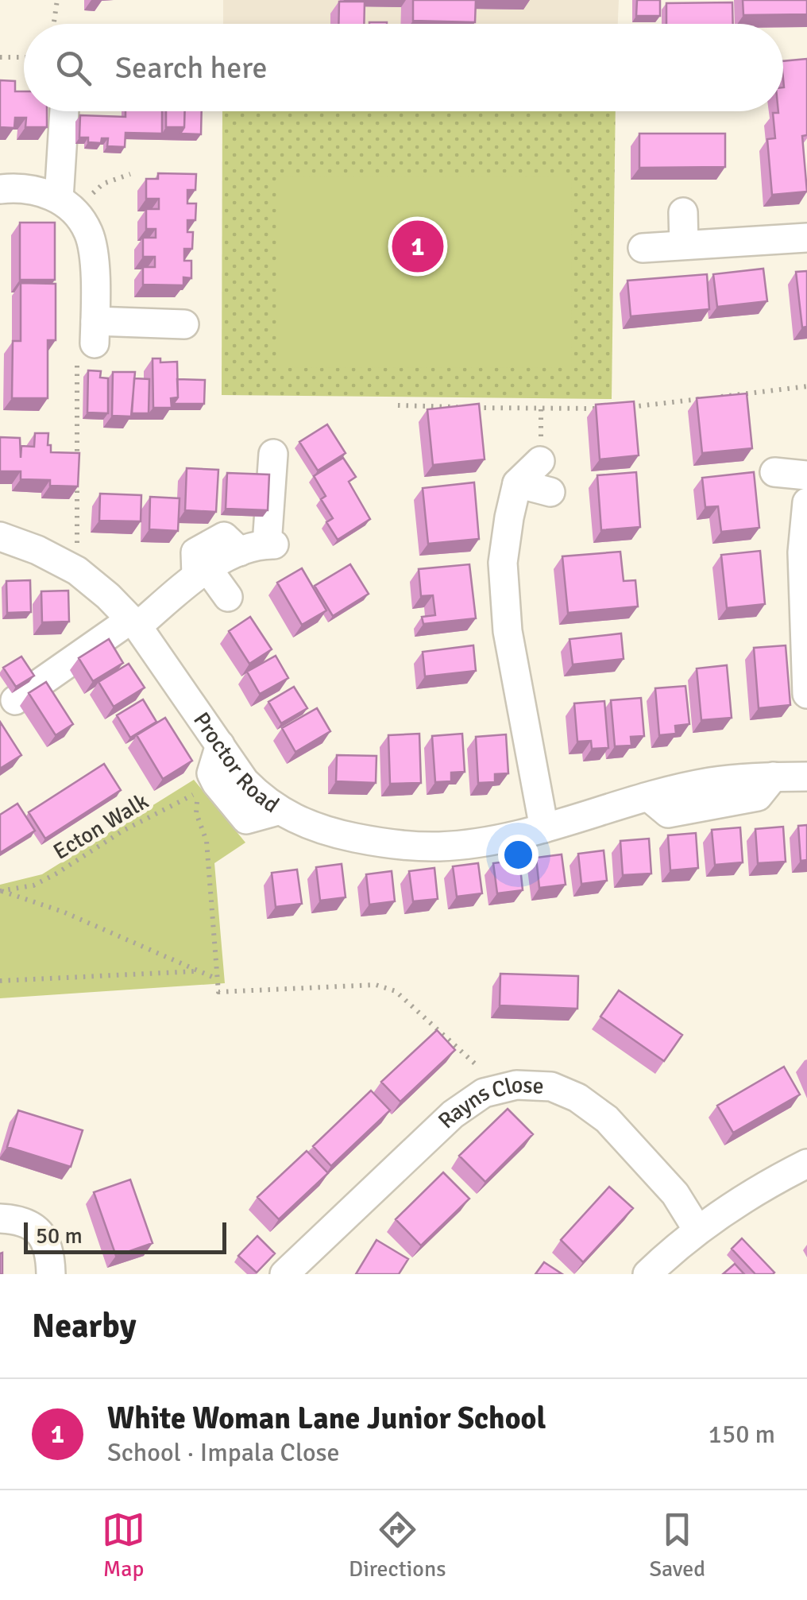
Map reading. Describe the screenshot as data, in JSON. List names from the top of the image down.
{
  "streets": {
    "street": ["Proctor Road", "Rayns Close"],
    "path": ["Ecton Walk"]
  },
  "scale_bar": "50 m",
  "page": {
    "search": "Search here",
    "pins": "1",
    "scale": "50 m",
    "heading": "Nearby",
    "list": [
      {
        "mark": "1",
        "name": "White Woman Lane Junior School",
        "note": "School · Impala Close",
        "value": "150 m"
      }
    ],
    "nav": ["Map", "Directions", "Saved"]
  }
}
